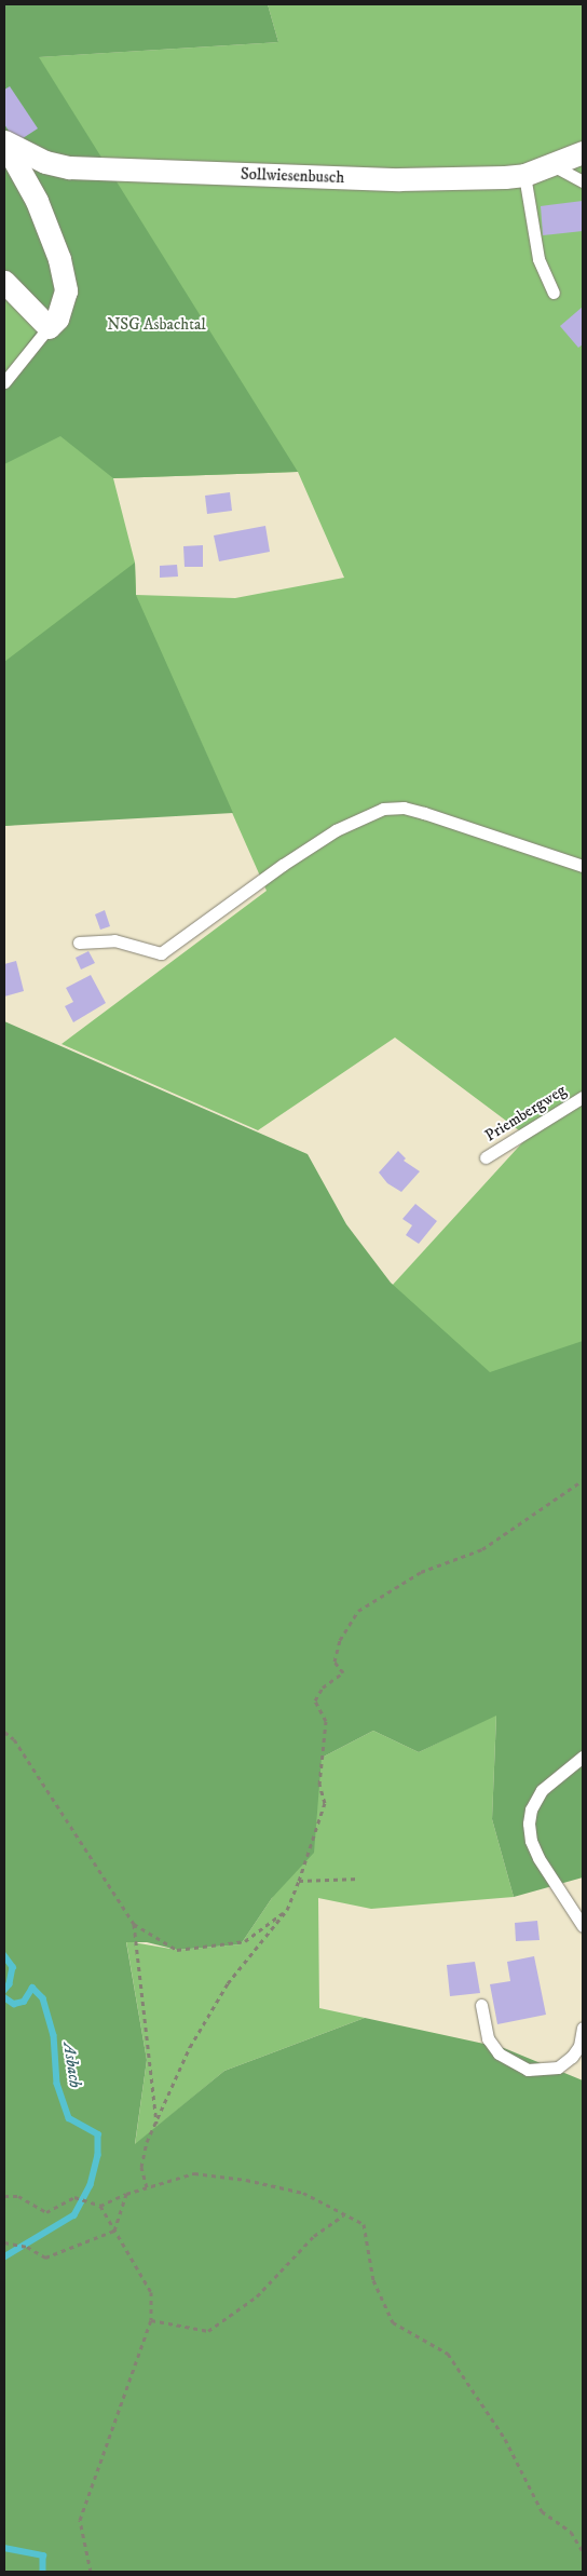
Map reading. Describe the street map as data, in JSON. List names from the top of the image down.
{
  "streets": {
    "street": ["Sollwiesenbusch"],
    "lane": ["Priembergweg"]
  },
  "water": ["Asbach"],
  "parks": ["NSG Asbachtal"]
}
